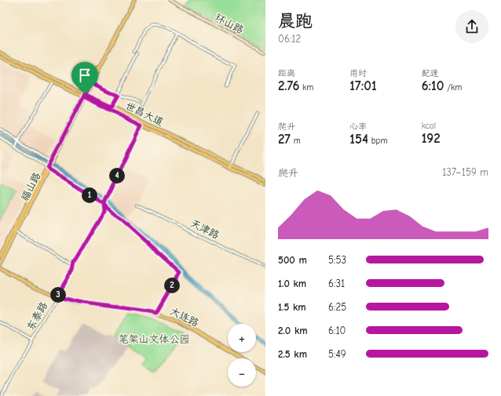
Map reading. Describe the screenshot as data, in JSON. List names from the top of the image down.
{
  "streets": {
    "main road": ["环山路", "世昌大道", "大连路"],
    "street": ["天津路", "东泰路"]
  },
  "crossings": [
    ["东泰路", "大连路"]
  ],
  "parks": ["笔架山文体公园"],
  "page": {
    "heading": ["晨跑", "06:12"],
    "stats": [
      ["距离", "2.76 km"],
      ["用时", "17:01"],
      ["配速", "6:10 /km"],
      ["爬升", "27 m"],
      ["心率", "154 bpm"],
      ["kcal", "192"]
    ],
    "chart": ["爬升", "137–159 m"],
    "pins": [
      "4",
      "1",
      "2",
      "3"
    ],
    "list": [
      {
        "name": "500 m",
        "note": "5:53"
      },
      {
        "name": "1.0 km",
        "note": "6:31"
      },
      {
        "name": "1.5 km",
        "note": "6:25"
      },
      {
        "name": "2.0 km",
        "note": "6:10"
      },
      {
        "name": "2.5 km",
        "note": "5:49"
      }
    ],
    "map_buttons": ["+", "−"]
  }
}
